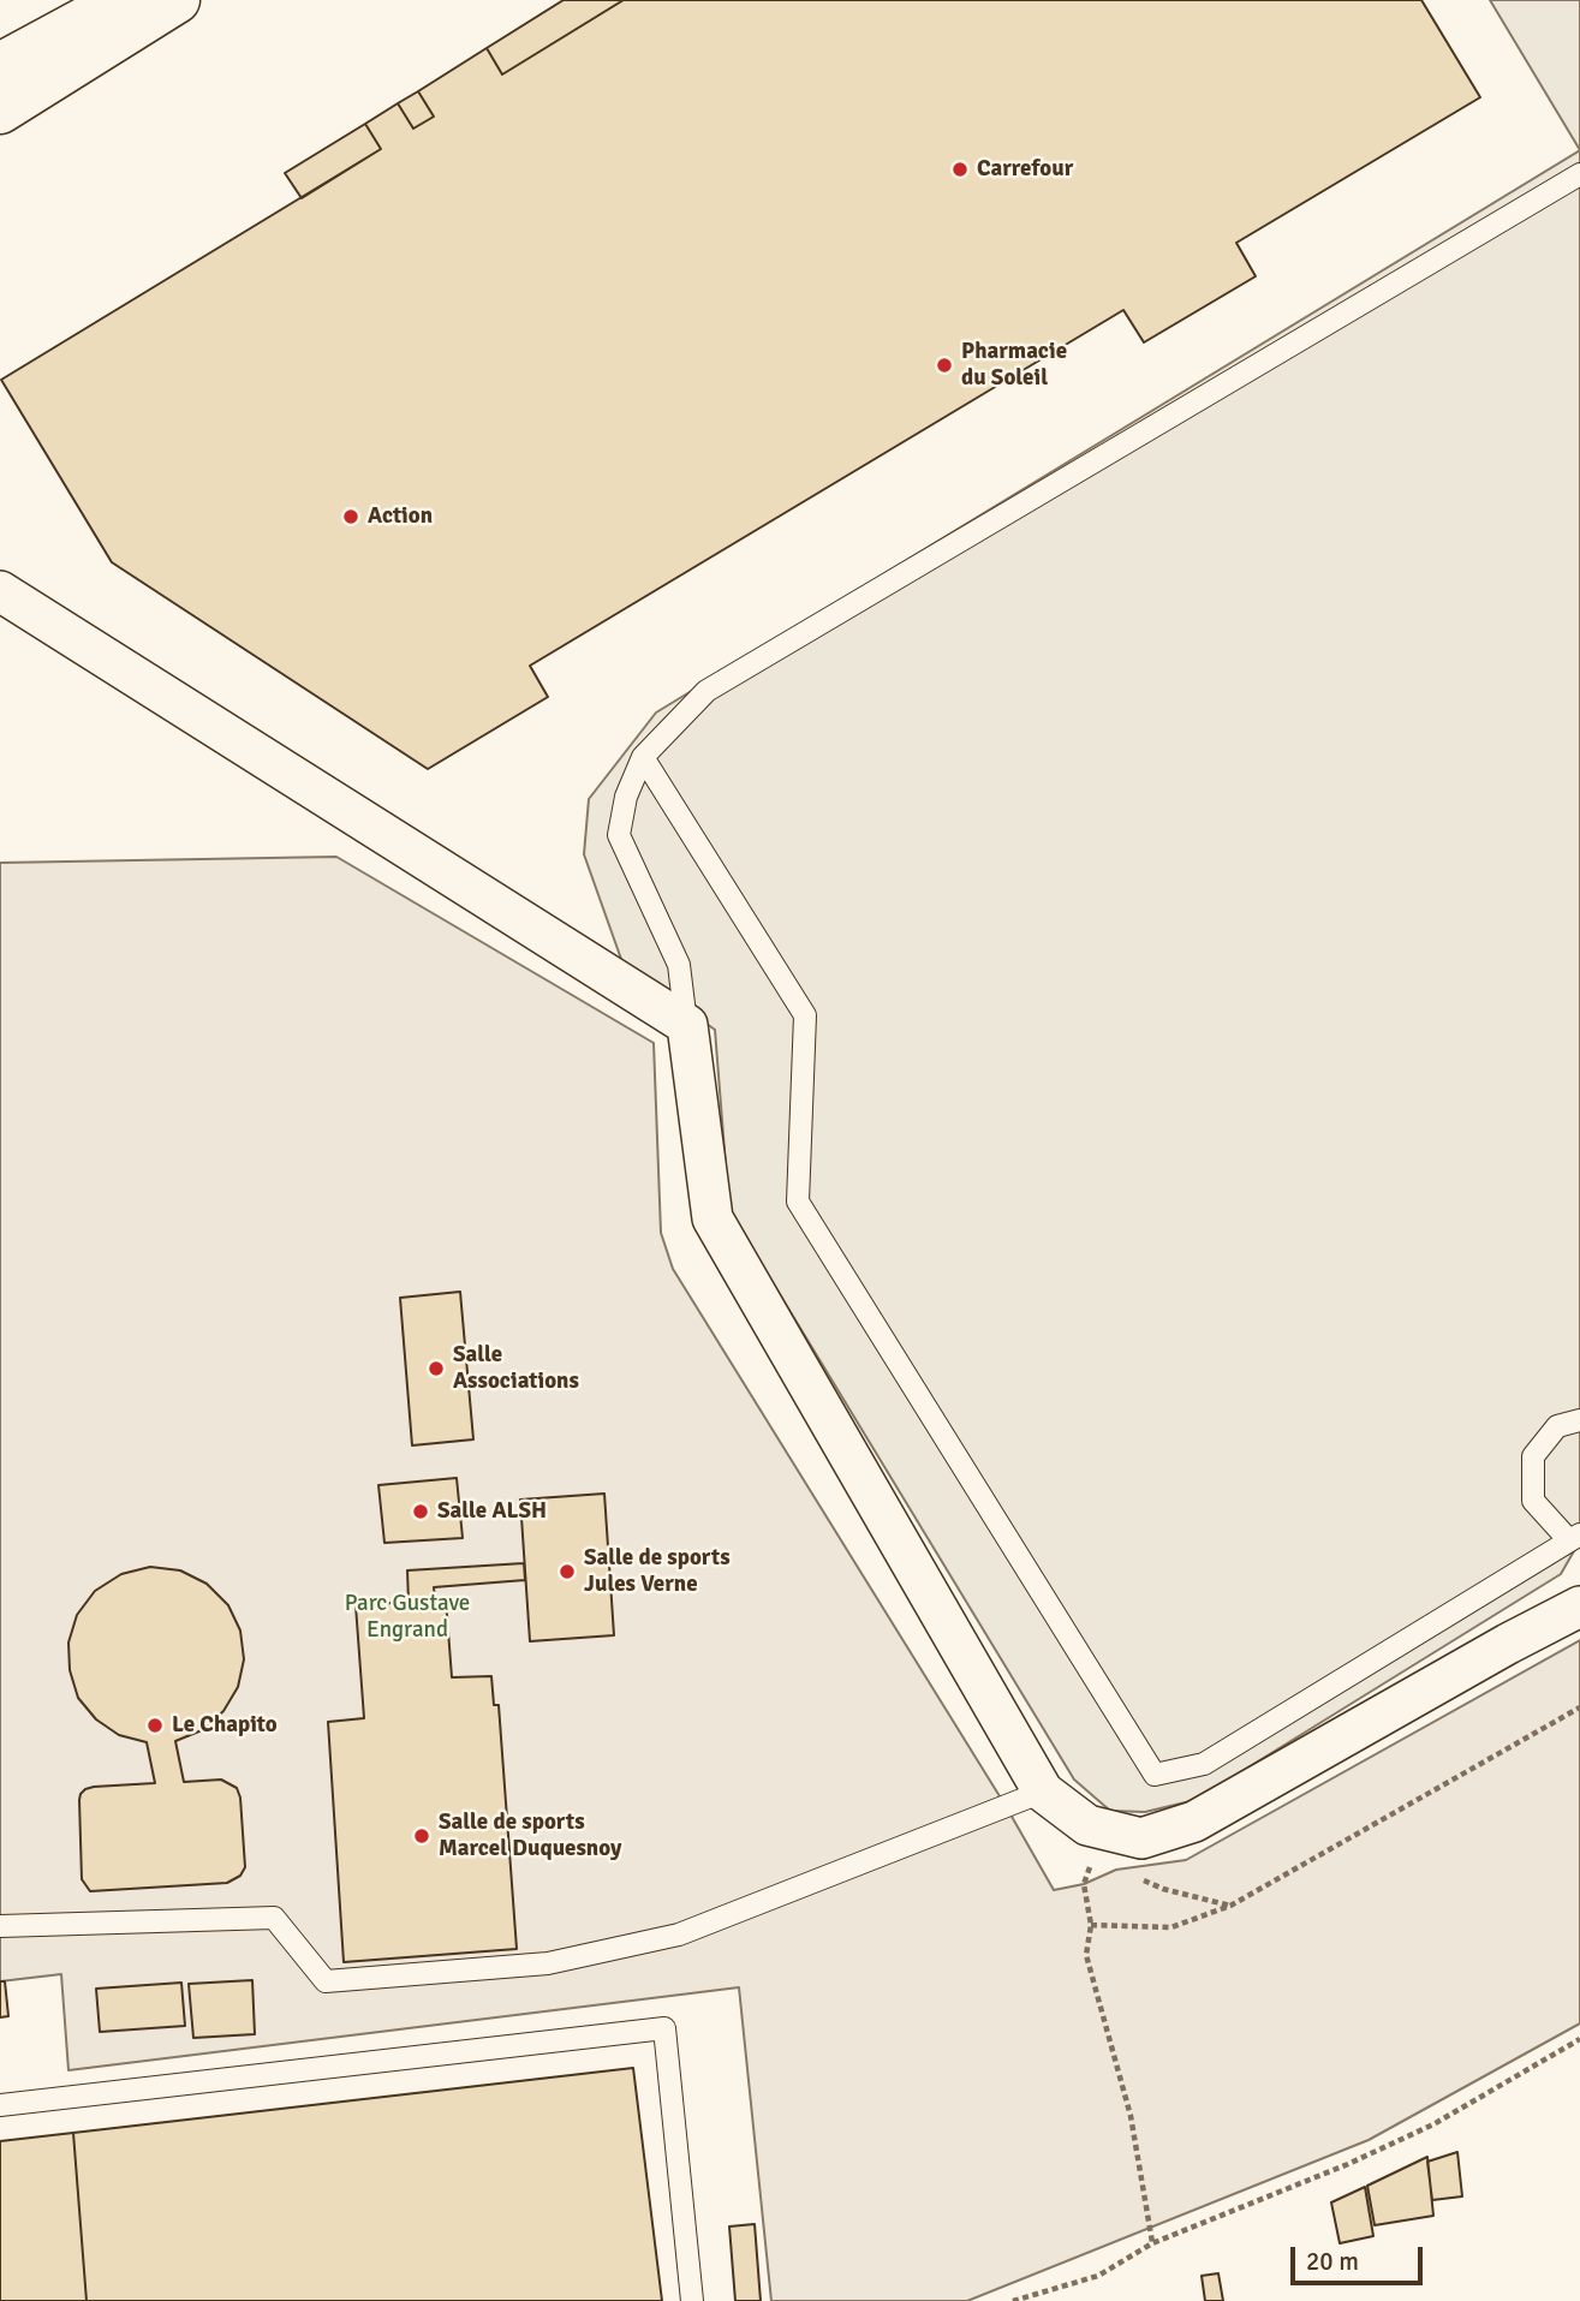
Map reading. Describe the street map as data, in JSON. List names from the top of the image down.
{
  "parks": ["Parc Gustave Engrand"],
  "places": [
    "Carrefour",
    "Pharmacie du Soleil",
    "Action",
    "Salle Associations",
    "Salle ALSH",
    "Salle de sports Jules Verne",
    "Le Chapito",
    "Salle de sports Marcel Duquesnoy"
  ],
  "scale_bar": "20 m"
}
